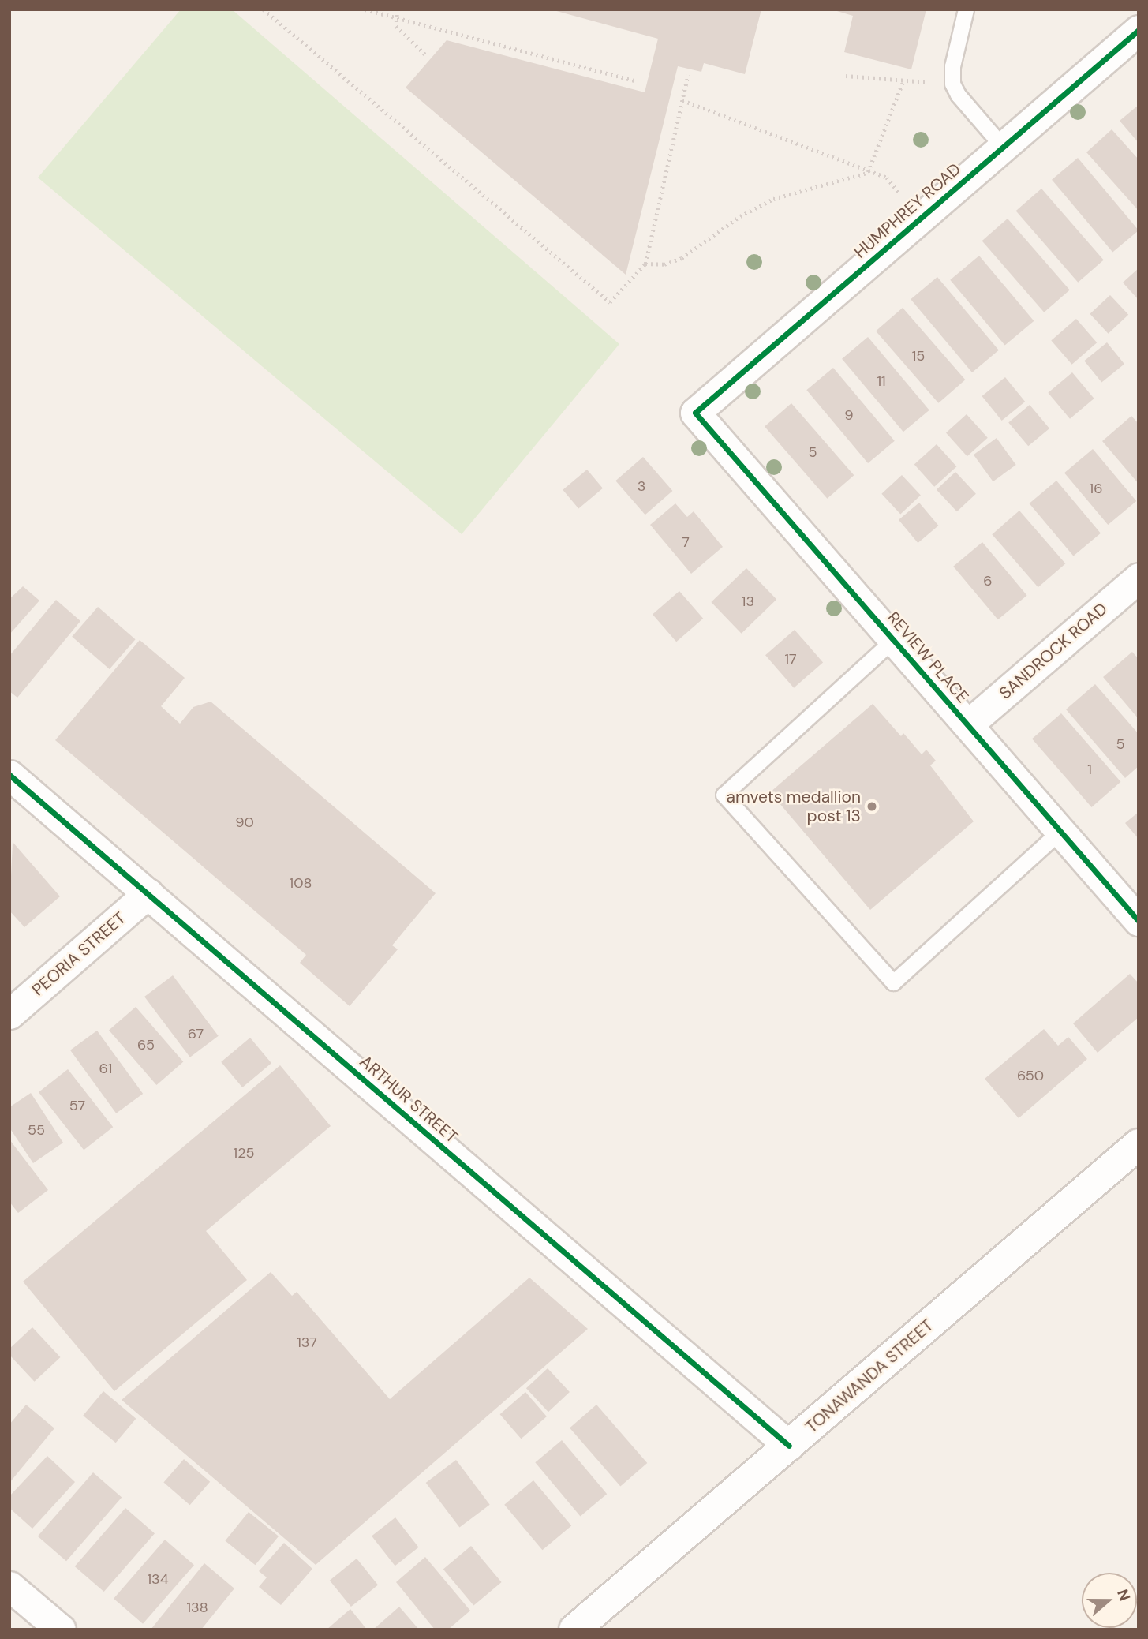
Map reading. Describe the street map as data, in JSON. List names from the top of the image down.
{
  "streets": {
    "street": [
      "HUMPHREY ROAD",
      "SANDROCK ROAD",
      "REVIEW PLACE",
      "PEORIA STREET",
      "ARTHUR STREET",
      "TONAWANDA STREET"
    ]
  },
  "crossings": [
    ["HUMPHREY ROAD", "REVIEW PLACE"],
    ["SANDROCK ROAD", "REVIEW PLACE"],
    ["PEORIA STREET", "ARTHUR STREET"],
    ["ARTHUR STREET", "TONAWANDA STREET"]
  ],
  "places": ["amvets medallion post 13"],
  "house_numbers": [
    "15",
    "11",
    "9",
    "5",
    "3",
    "16",
    "7",
    "6",
    "13",
    "17",
    "5",
    "1",
    "90",
    "108",
    "67",
    "65",
    "61",
    "650",
    "57",
    "55",
    "125",
    "137",
    "134",
    "138"
  ],
  "north": "right"
}
